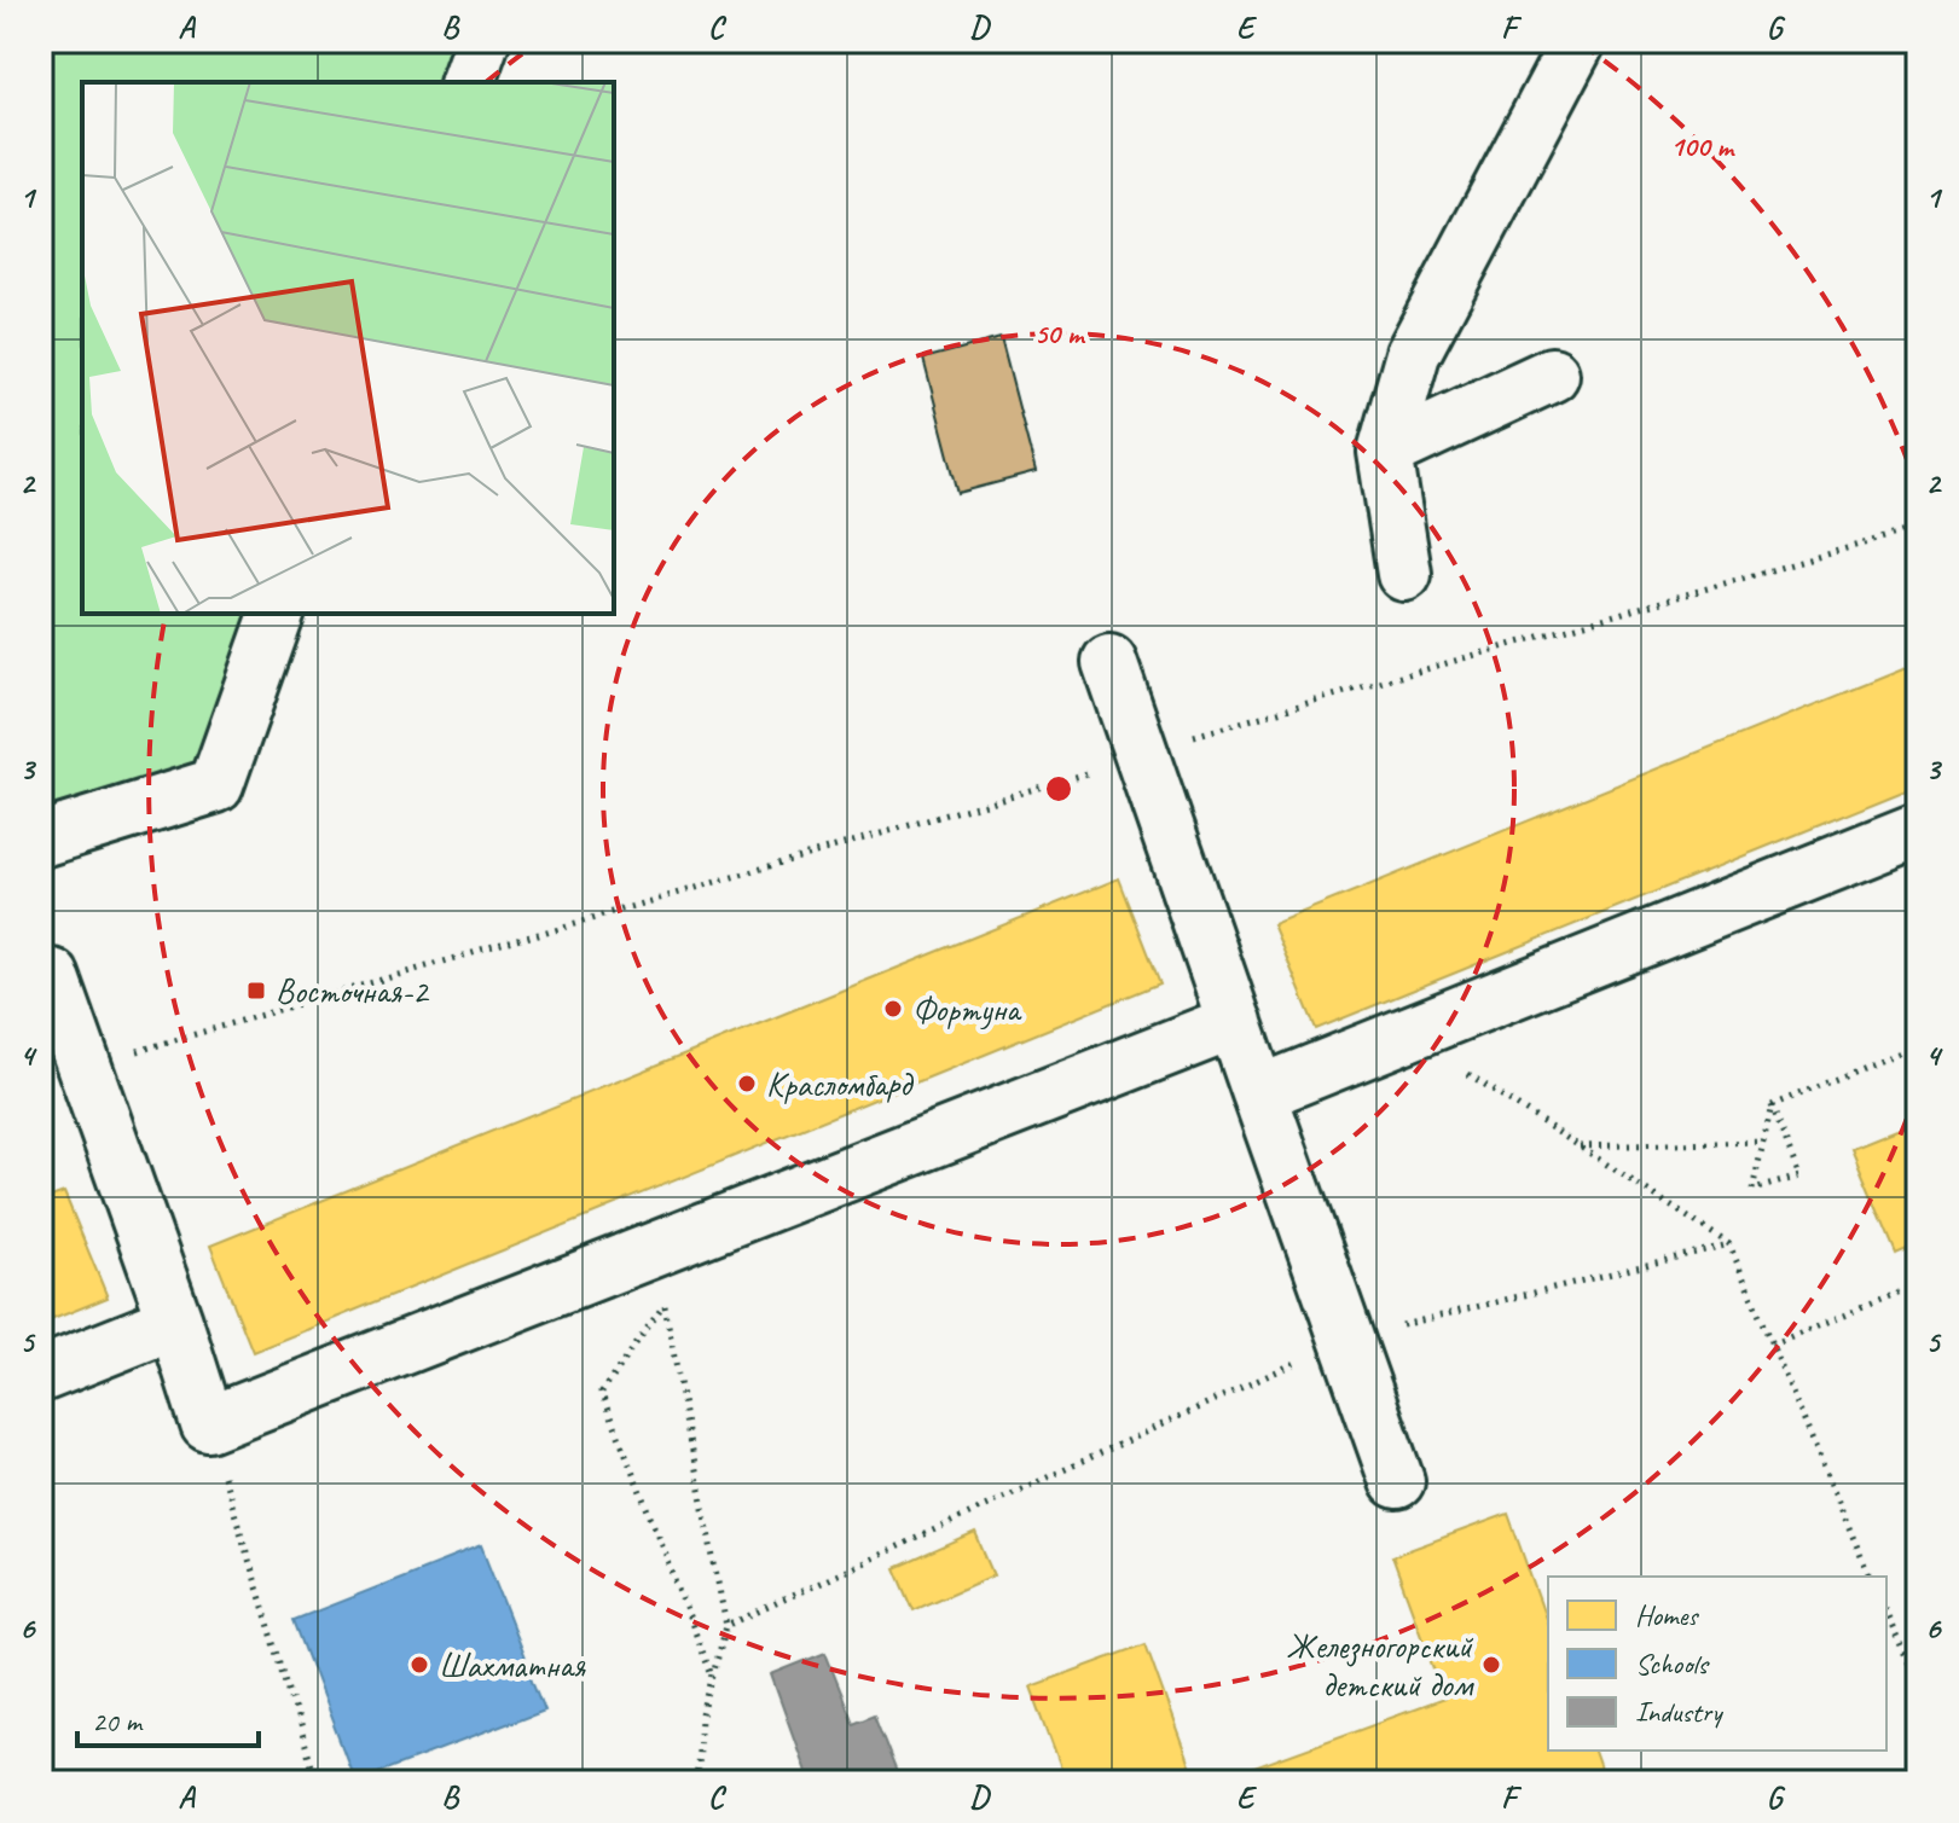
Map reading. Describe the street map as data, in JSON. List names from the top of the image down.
{
  "places": {
    "transit": ["Восточная-2"],
    "other": [
      "Фортуна",
      "Красломбард",
      "Шахматная",
      "Железногорский детский дом"
    ]
  },
  "legend": ["Homes", "Schools", "Industry"],
  "scale_bar": "20 m",
  "grid": {
    "columns": [
      "A",
      "B",
      "C",
      "D",
      "E",
      "F",
      "G"
    ],
    "rows": [
      "1",
      "2",
      "3",
      "4",
      "5",
      "6"
    ]
  },
  "rings": ["100 m", "50 m"]
}
